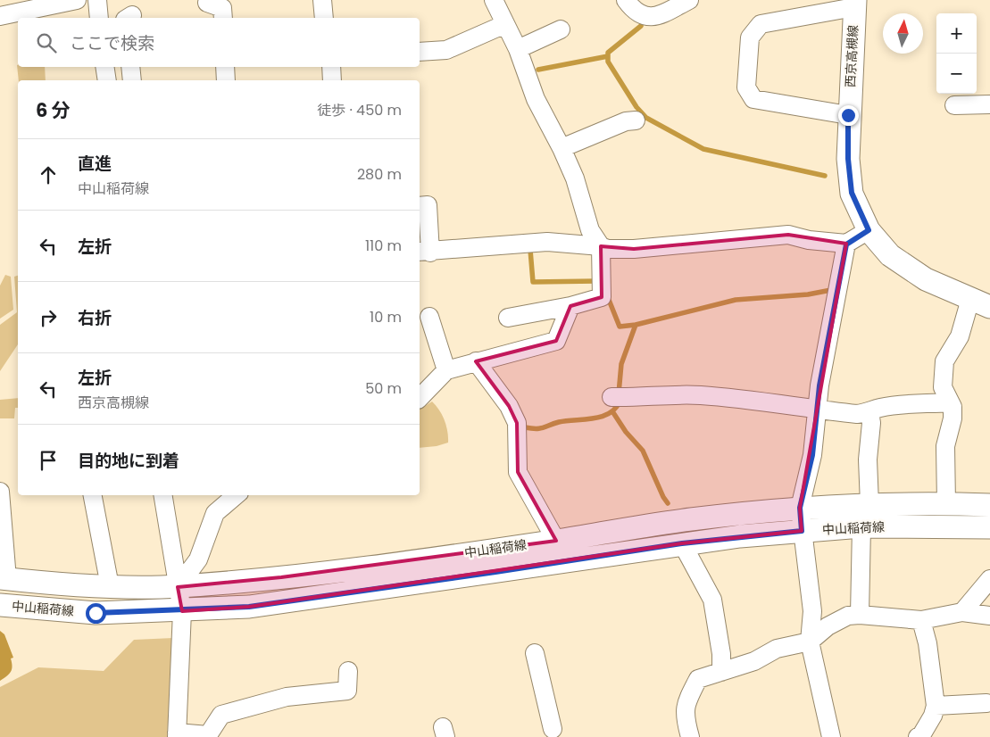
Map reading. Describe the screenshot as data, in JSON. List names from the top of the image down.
{
  "streets": {
    "main road": ["西京高槻線", "中山稲荷線"]
  },
  "north": "top",
  "page": {
    "map_buttons": ["+", "−"],
    "search": "ここで検索",
    "heading": ["6 分", "徒歩 · 450 m"],
    "list": [
      ["直進", "中山稲荷線", "280 m"],
      ["左折", "110 m"],
      ["右折", "10 m"],
      ["左折", "西京高槻線", "50 m"],
      "目的地に到着"
    ]
  }
}
